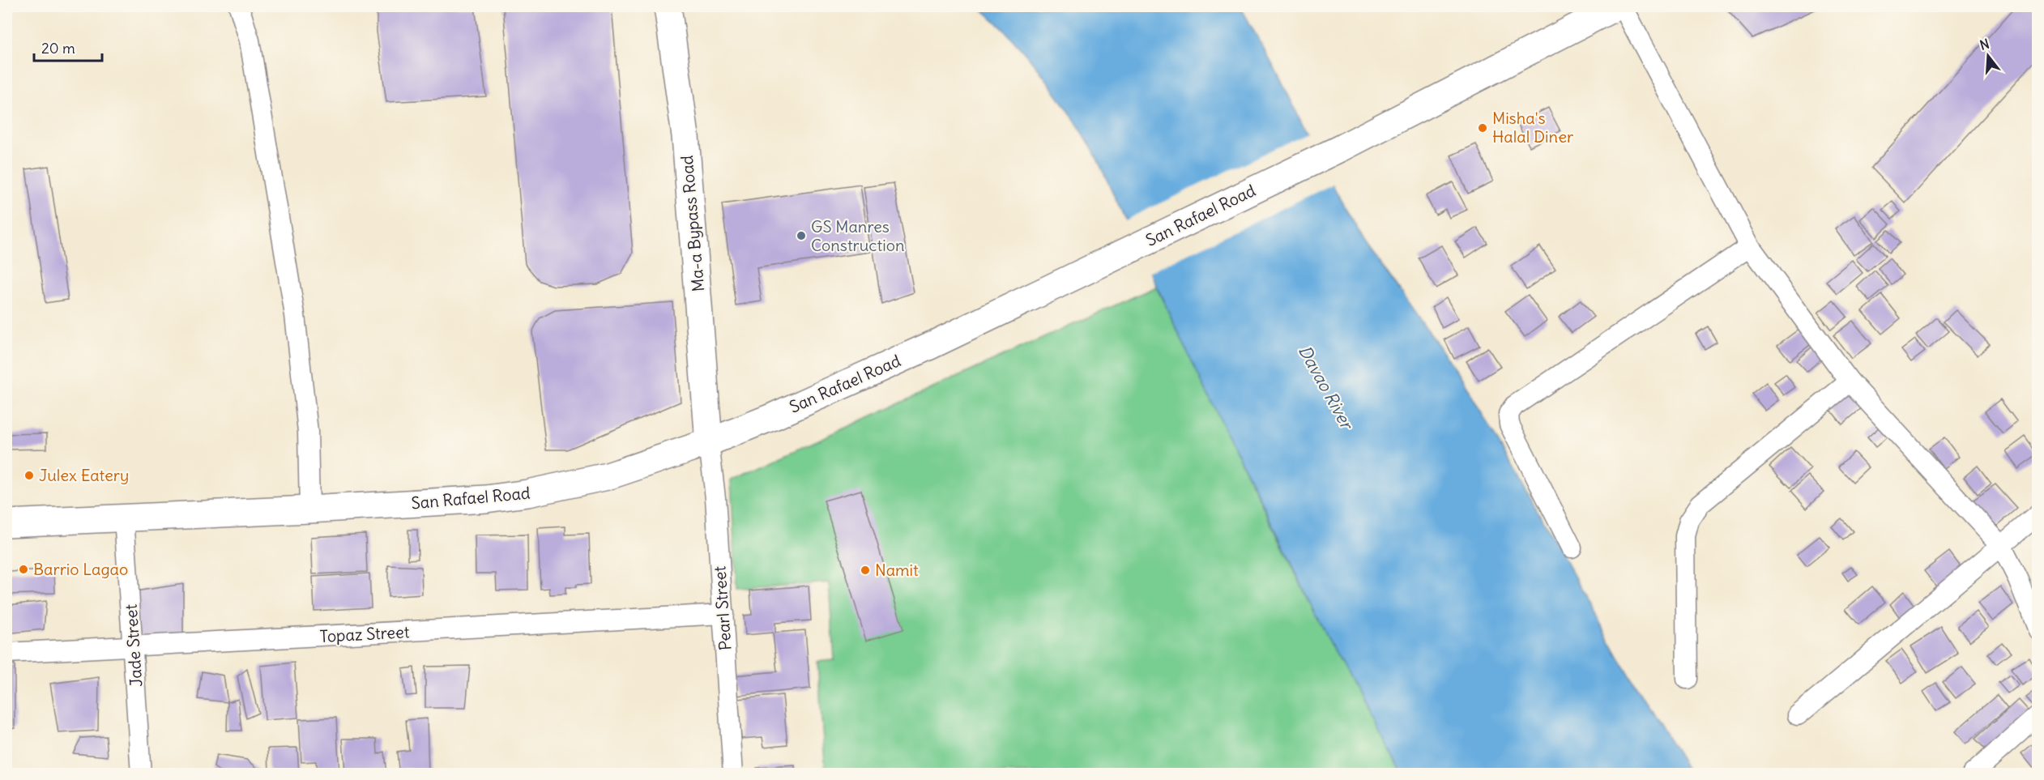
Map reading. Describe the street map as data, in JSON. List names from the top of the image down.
{
  "streets": {
    "main road": ["San Rafael Road", "Ma-a Bypass Road"],
    "street": ["Pearl Street", "Topaz Street", "Jade Street"]
  },
  "crossings": [
    ["San Rafael Road", "Ma-a Bypass Road"],
    ["San Rafael Road", "Pearl Street"],
    ["San Rafael Road", "Jade Street"],
    ["Ma-a Bypass Road", "Pearl Street"],
    ["Pearl Street", "Topaz Street"],
    ["Topaz Street", "Jade Street"]
  ],
  "water": ["Davao River"],
  "places": [
    "Misha's Halal Diner",
    "GS Manres Construction",
    "Julex Eatery",
    "Barrio Lagao",
    "Namit"
  ],
  "scale_bar": "20 m",
  "north": "top"
}
